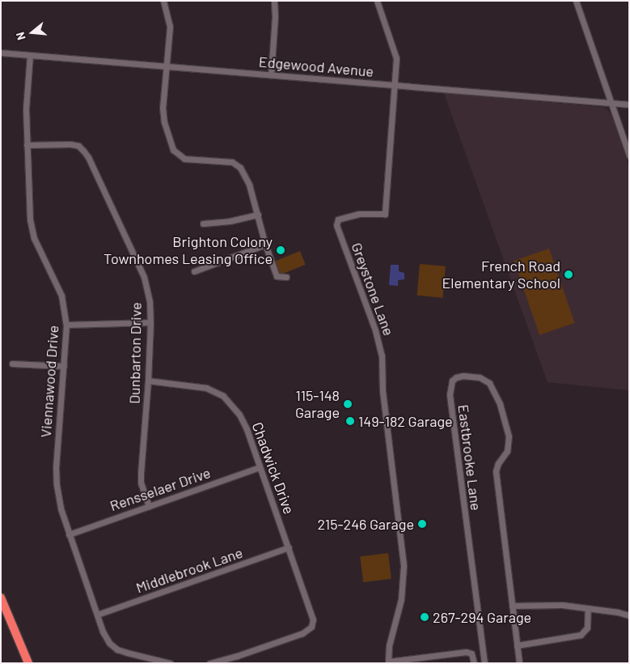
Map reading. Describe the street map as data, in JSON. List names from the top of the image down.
{
  "streets": {
    "street": [
      "Edgewood Avenue",
      "Greystone Lane",
      "Dunbarton Drive",
      "Viennawood Drive",
      "Eastbrooke Lane",
      "Chadwick Drive",
      "Rensselaer Drive",
      "Middlebrook Lane"
    ]
  },
  "crossings": [
    ["Edgewood Avenue", "Greystone Lane"],
    ["Edgewood Avenue", "Viennawood Drive"],
    ["Dunbarton Drive", "Viennawood Drive"],
    ["Dunbarton Drive", "Chadwick Drive"],
    ["Dunbarton Drive", "Rensselaer Drive"],
    ["Viennawood Drive", "Rensselaer Drive"],
    ["Viennawood Drive", "Middlebrook Lane"],
    ["Chadwick Drive", "Rensselaer Drive"],
    ["Chadwick Drive", "Middlebrook Lane"]
  ],
  "places": [
    "Brighton Colony Townhomes Leasing Office",
    "French Road Elementary School",
    "115-148 Garage",
    "149-182 Garage",
    "215-246 Garage",
    "267-294 Garage"
  ],
  "north": "left"
}
